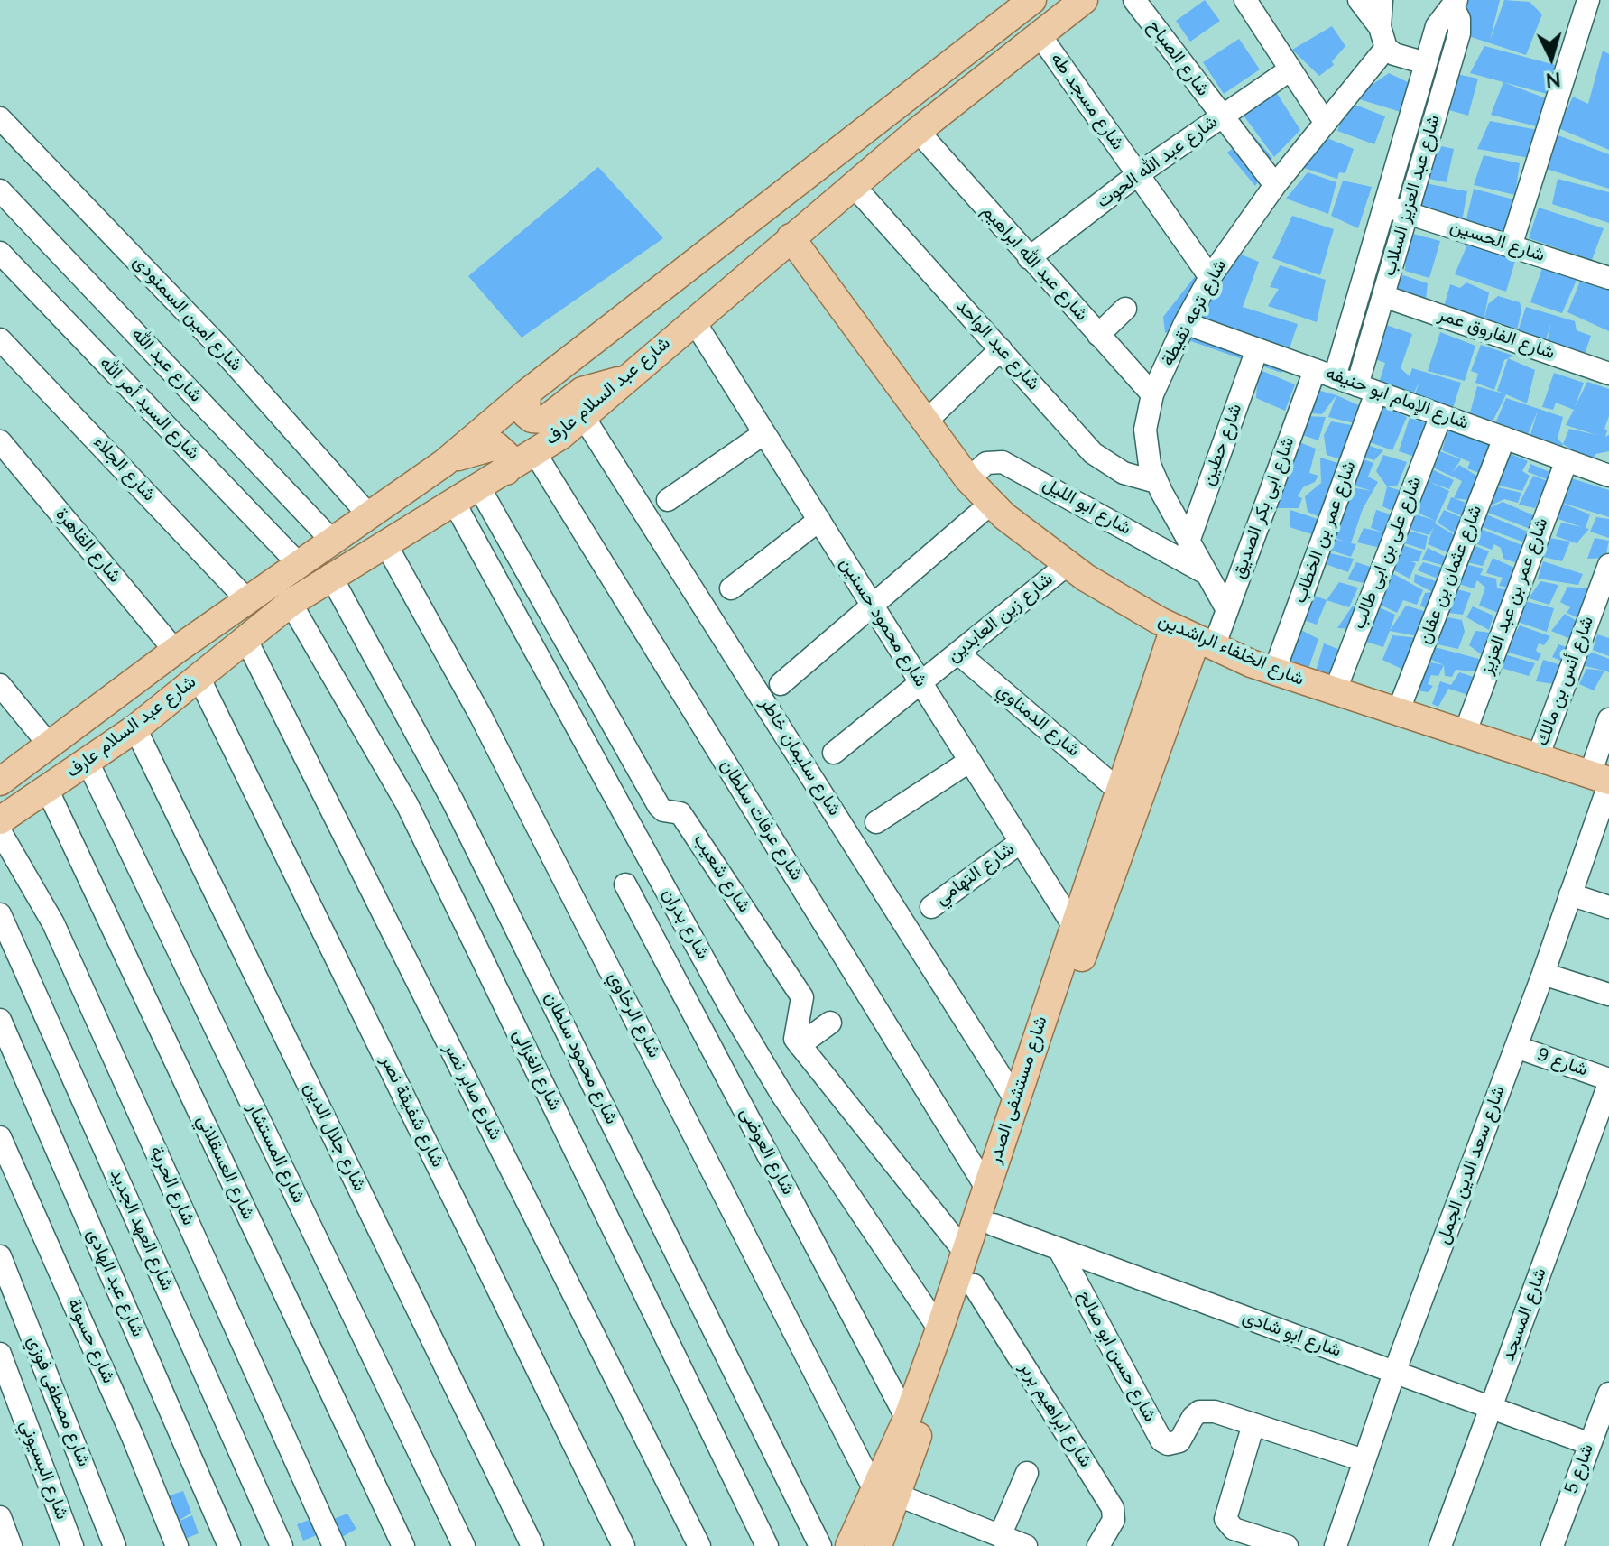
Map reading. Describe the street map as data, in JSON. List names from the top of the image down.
{
  "streets": {
    "main road": ["شارع عبد السلام عارف", "شارع الخلفاء الراشدين", "شارع مستشفى الصدر"],
    "street": [
      "شارع الصباح",
      "شارع مسجد طه",
      "شارع عبد الله الحوت",
      "شارع عبد العزيز السلاب",
      "شارع الحسين",
      "شارع عبد الله ابراهيم",
      "شارع ترعه نقيطة",
      "شارع امين السمنودى",
      "شارع الفاروق عمر",
      "شارع عبد الواحد",
      "شارع عبد الله",
      "شارع الإمام ابو حنيفه",
      "شارع السيد أمر الله",
      "شارع حطين",
      "شارع الجلاء",
      "شارع ابو الليل",
      "شارع ابى بكر الصديق",
      "شارع عمر بن الخطاب",
      "شارع القاهرة",
      "شارع على بن ابى طالب",
      "شارع عثمان بن عفان",
      "شارع عمر بن عبد العزيز",
      "شارع زين العابدين",
      "شارع محمود حسنين",
      "شارع أنس بن مالك",
      "شارع الدمناوي",
      "شارع سليمان خاطر",
      "شارع عرفات سلطان",
      "شارع شعيب",
      "شارع التهامي",
      "شارع بدران",
      "شارع الرخاوي",
      "شارع محمود سلطان",
      "شارع 9",
      "شارع الغزالى",
      "شارع صابر نصر",
      "شارع شفيقة نصر",
      "شارع جلال الدين",
      "شارع العوضى",
      "شارع المستشار",
      "شارع سعد الدين الجمل",
      "شارع العسقلاني",
      "شارع الحرية",
      "شارع العهد الجديد",
      "شارع عبد الهادى",
      "شارع المسجد",
      "شارع ابو شادى",
      "شارع حسونة",
      "شارع حسن ابو صالح",
      "شارع مصطفى فوزي",
      "شارع ابراهيم بربر",
      "شارع 5",
      "شارع البسيوني"
    ]
  },
  "crossings": [
    ["شارع الصباح", "شارع عبد الله الحوت"],
    ["شارع الصباح", "شارع ترعه نقيطة"],
    ["شارع مسجد طه", "شارع عبد الله الحوت"],
    ["شارع مسجد طه", "شارع ترعه نقيطة"],
    ["شارع مسجد طه", "شارع عبد السلام عارف"],
    ["شارع عبد الله الحوت", "شارع عبد الله ابراهيم"],
    ["شارع عبد العزيز السلاب", "شارع الحسين"],
    ["شارع عبد العزيز السلاب", "شارع الفاروق عمر"],
    ["شارع عبد العزيز السلاب", "شارع الإمام ابو حنيفه"],
    ["شارع عبد العزيز السلاب", "شارع ابى بكر الصديق"],
    ["شارع عبد العزيز السلاب", "شارع عمر بن الخطاب"],
    ["شارع عبد الله ابراهيم", "شارع ترعه نقيطة"],
    ["شارع عبد الله ابراهيم", "شارع عبد السلام عارف"],
    ["شارع ترعه نقيطة", "شارع عبد الواحد"],
    ["شارع ترعه نقيطة", "شارع الإمام ابو حنيفه"],
    ["شارع ترعه نقيطة", "شارع حطين"],
    ["شارع ترعه نقيطة", "شارع ابو الليل"],
    ["شارع ترعه نقيطة", "شارع ابى بكر الصديق"],
    ["شارع امين السمنودى", "شارع عبد السلام عارف"],
    ["شارع عبد الواحد", "شارع عبد السلام عارف"],
    ["شارع عبد الله", "شارع عبد السلام عارف"],
    ["شارع عبد السلام عارف", "شارع السيد أمر الله"],
    ["شارع عبد السلام عارف", "شارع الجلاء"],
    ["شارع عبد السلام عارف", "شارع القاهرة"],
    ["شارع عبد السلام عارف", "شارع محمود حسنين"],
    ["شارع عبد السلام عارف", "شارع الخلفاء الراشدين"],
    ["شارع عبد السلام عارف", "شارع سليمان خاطر"],
    ["شارع عبد السلام عارف", "شارع عرفات سلطان"],
    ["شارع عبد السلام عارف", "شارع شعيب"],
    ["شارع عبد السلام عارف", "شارع بدران"],
    ["شارع عبد السلام عارف", "شارع الرخاوي"],
    ["شارع عبد السلام عارف", "شارع محمود سلطان"],
    ["شارع عبد السلام عارف", "شارع الغزالى"],
    ["شارع عبد السلام عارف", "شارع صابر نصر"],
    ["شارع عبد السلام عارف", "شارع شفيقة نصر"],
    ["شارع عبد السلام عارف", "شارع جلال الدين"],
    ["شارع عبد السلام عارف", "شارع المستشار"],
    ["شارع عبد السلام عارف", "شارع العسقلاني"],
    ["شارع الإمام ابو حنيفه", "شارع حطين"],
    ["شارع الإمام ابو حنيفه", "شارع ابى بكر الصديق"],
    ["شارع الإمام ابو حنيفه", "شارع عمر بن الخطاب"],
    ["شارع الإمام ابو حنيفه", "شارع على بن ابى طالب"],
    ["شارع الإمام ابو حنيفه", "شارع عثمان بن عفان"],
    ["شارع الإمام ابو حنيفه", "شارع عمر بن عبد العزيز"],
    ["شارع ابو الليل", "شارع الخلفاء الراشدين"],
    ["شارع ابى بكر الصديق", "شارع الخلفاء الراشدين"],
    ["شارع ابى بكر الصديق", "شارع مستشفى الصدر"],
    ["شارع عمر بن الخطاب", "شارع الخلفاء الراشدين"],
    ["شارع على بن ابى طالب", "شارع الخلفاء الراشدين"],
    ["شارع عثمان بن عفان", "شارع الخلفاء الراشدين"],
    ["شارع عمر بن عبد العزيز", "شارع الخلفاء الراشدين"],
    ["شارع زين العابدين", "شارع محمود حسنين"],
    ["شارع زين العابدين", "شارع الخلفاء الراشدين"],
    ["شارع زين العابدين", "شارع الدمناوي"],
    ["شارع محمود حسنين", "شارع التهامي"],
    ["شارع محمود حسنين", "شارع مستشفى الصدر"],
    ["شارع الخلفاء الراشدين", "شارع أنس بن مالك"],
    ["شارع الخلفاء الراشدين", "شارع مستشفى الصدر"],
    ["شارع الخلفاء الراشدين", "شارع سعد الدين الجمل"],
    ["شارع الدمناوي", "شارع مستشفى الصدر"],
    ["شارع سليمان خاطر", "شارع مستشفى الصدر"],
    ["شارع عرفات سلطان", "شارع مستشفى الصدر"],
    ["شارع بدران", "شارع مستشفى الصدر"],
    ["شارع الرخاوي", "شارع مستشفى الصدر"],
    ["شارع 9", "شارع سعد الدين الجمل"],
    ["شارع 9", "شارع المسجد"],
    ["شارع مستشفى الصدر", "شارع العوضى"],
    ["شارع مستشفى الصدر", "شارع ابو شادى"],
    ["شارع مستشفى الصدر", "شارع ابراهيم بربر"],
    ["شارع سعد الدين الجمل", "شارع ابو شادى"],
    ["شارع المسجد", "شارع ابو شادى"],
    ["شارع ابو شادى", "شارع حسن ابو صالح"],
    ["شارع ابو شادى", "شارع 5"]
  ],
  "north": "bottom"
}
